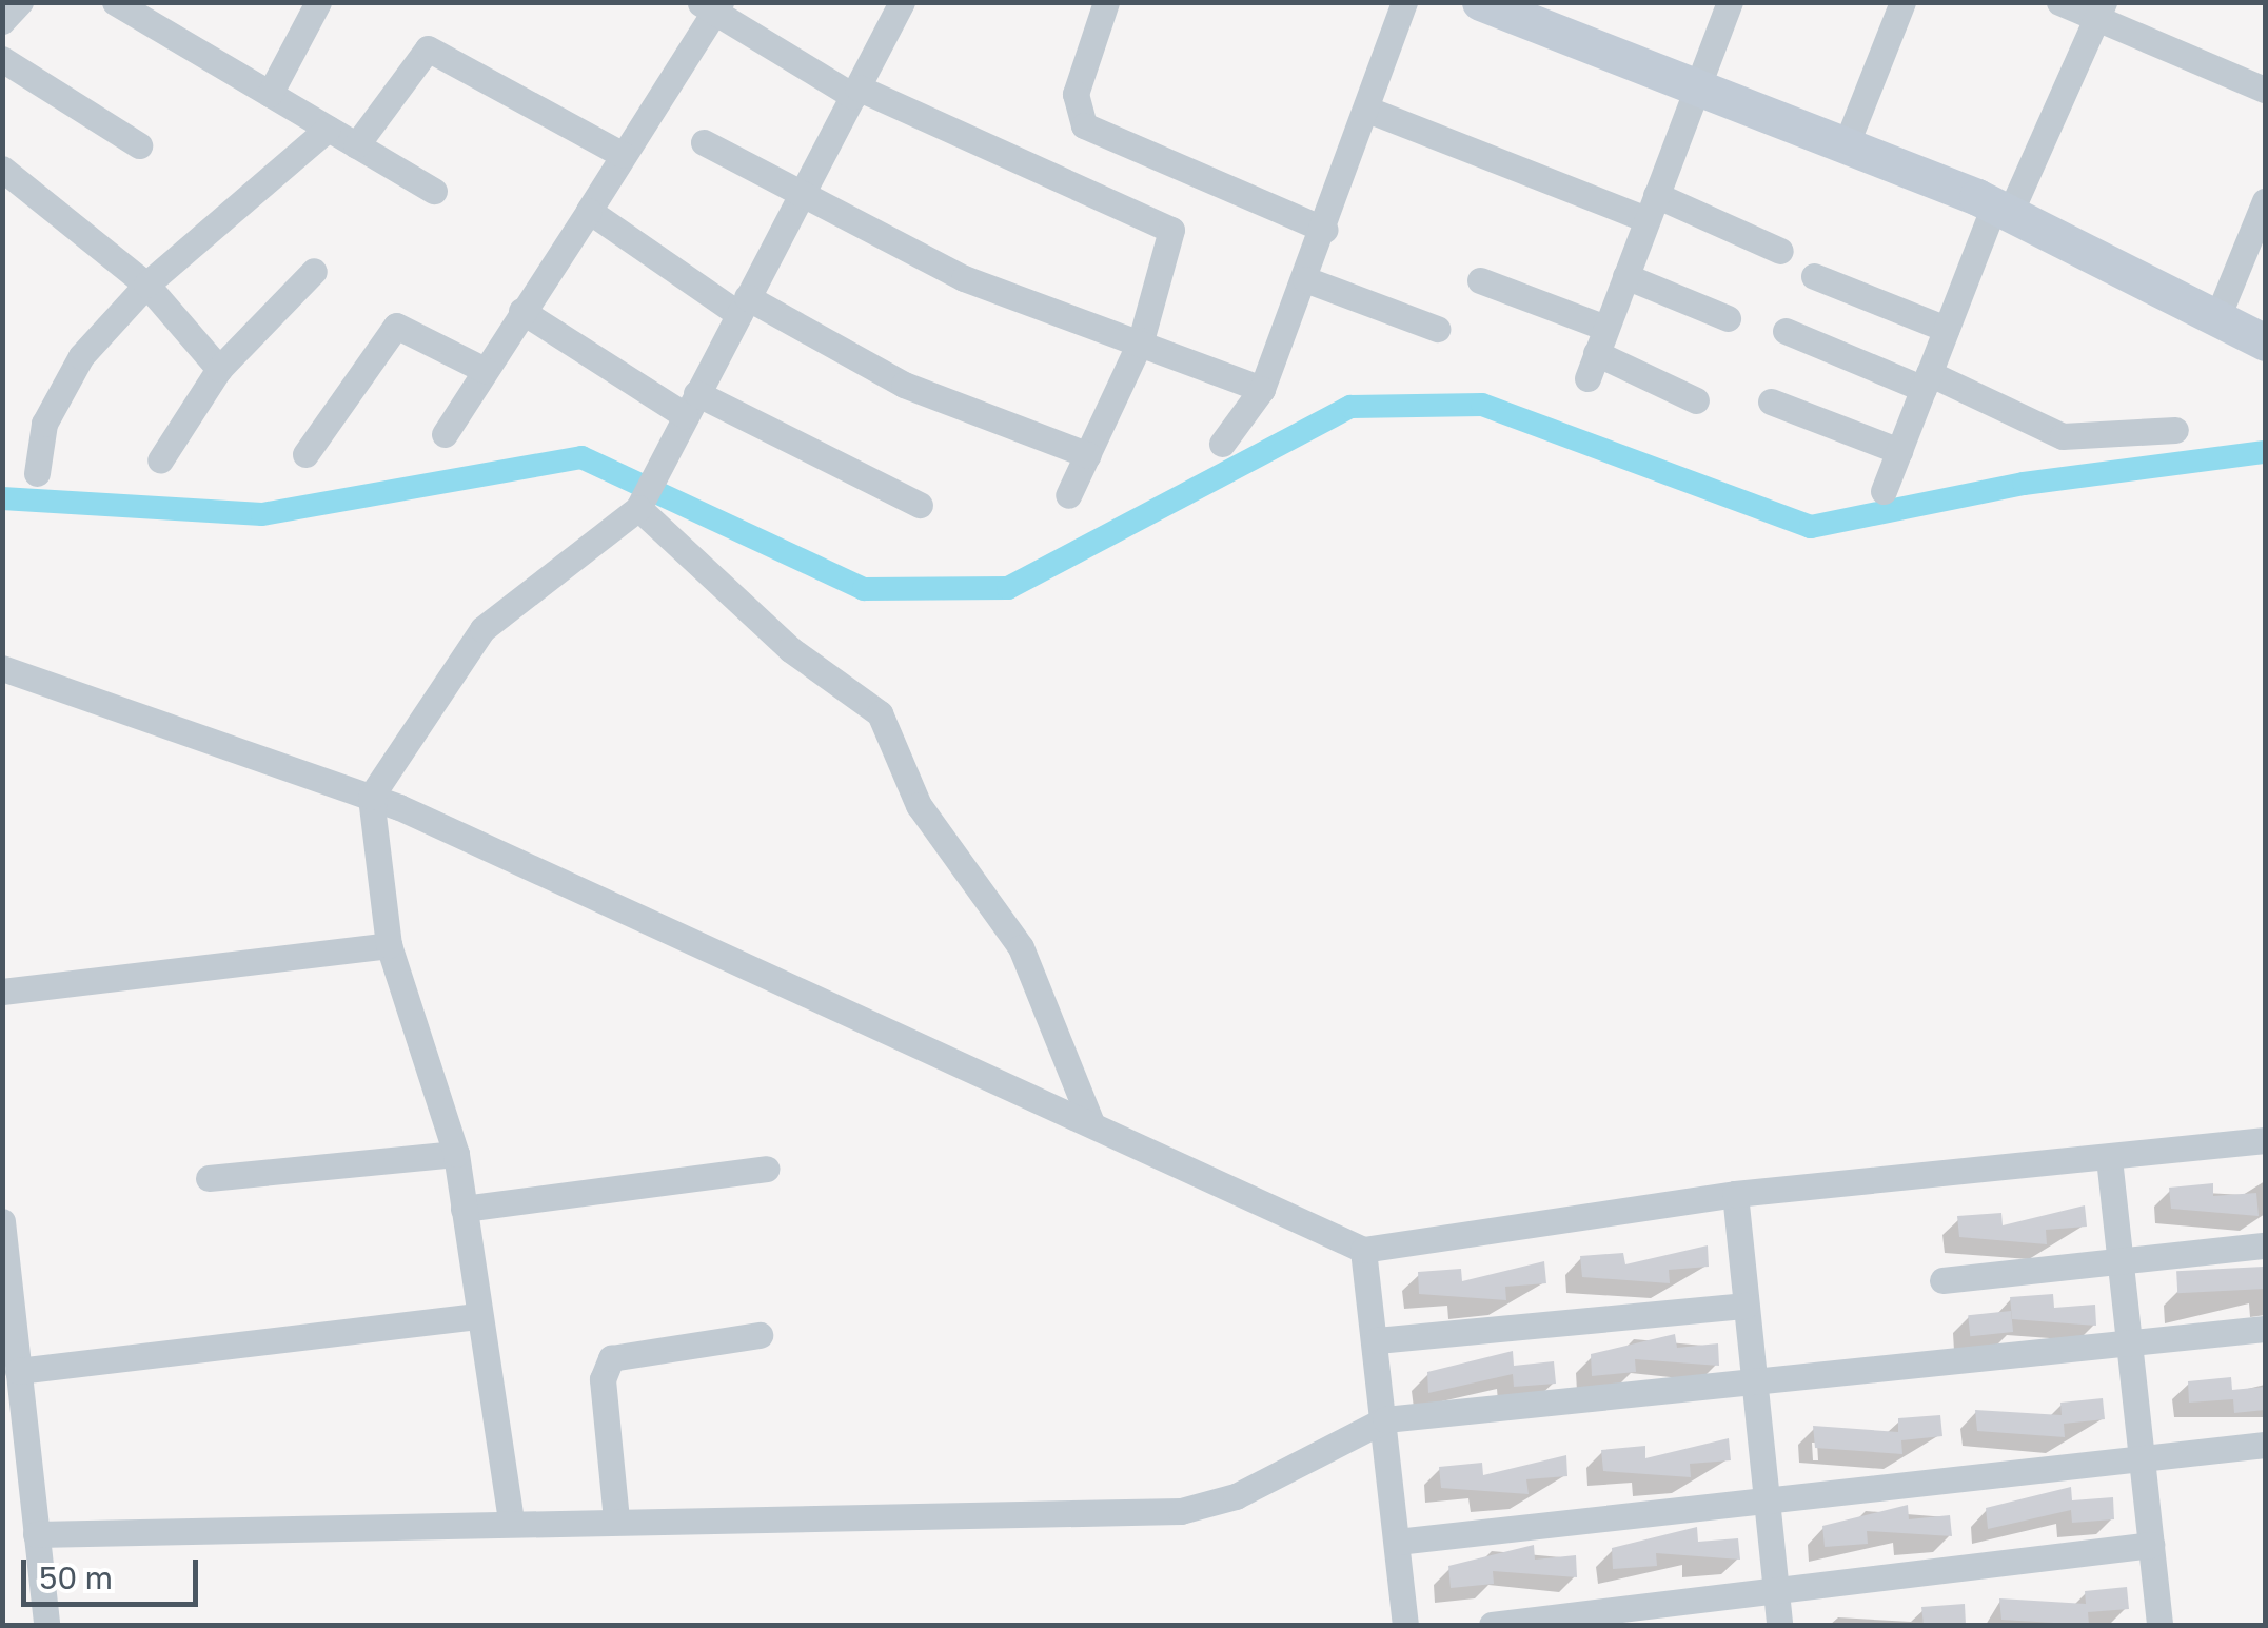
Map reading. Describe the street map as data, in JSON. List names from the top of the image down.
{
  "scale_bar": "50 m"
}
